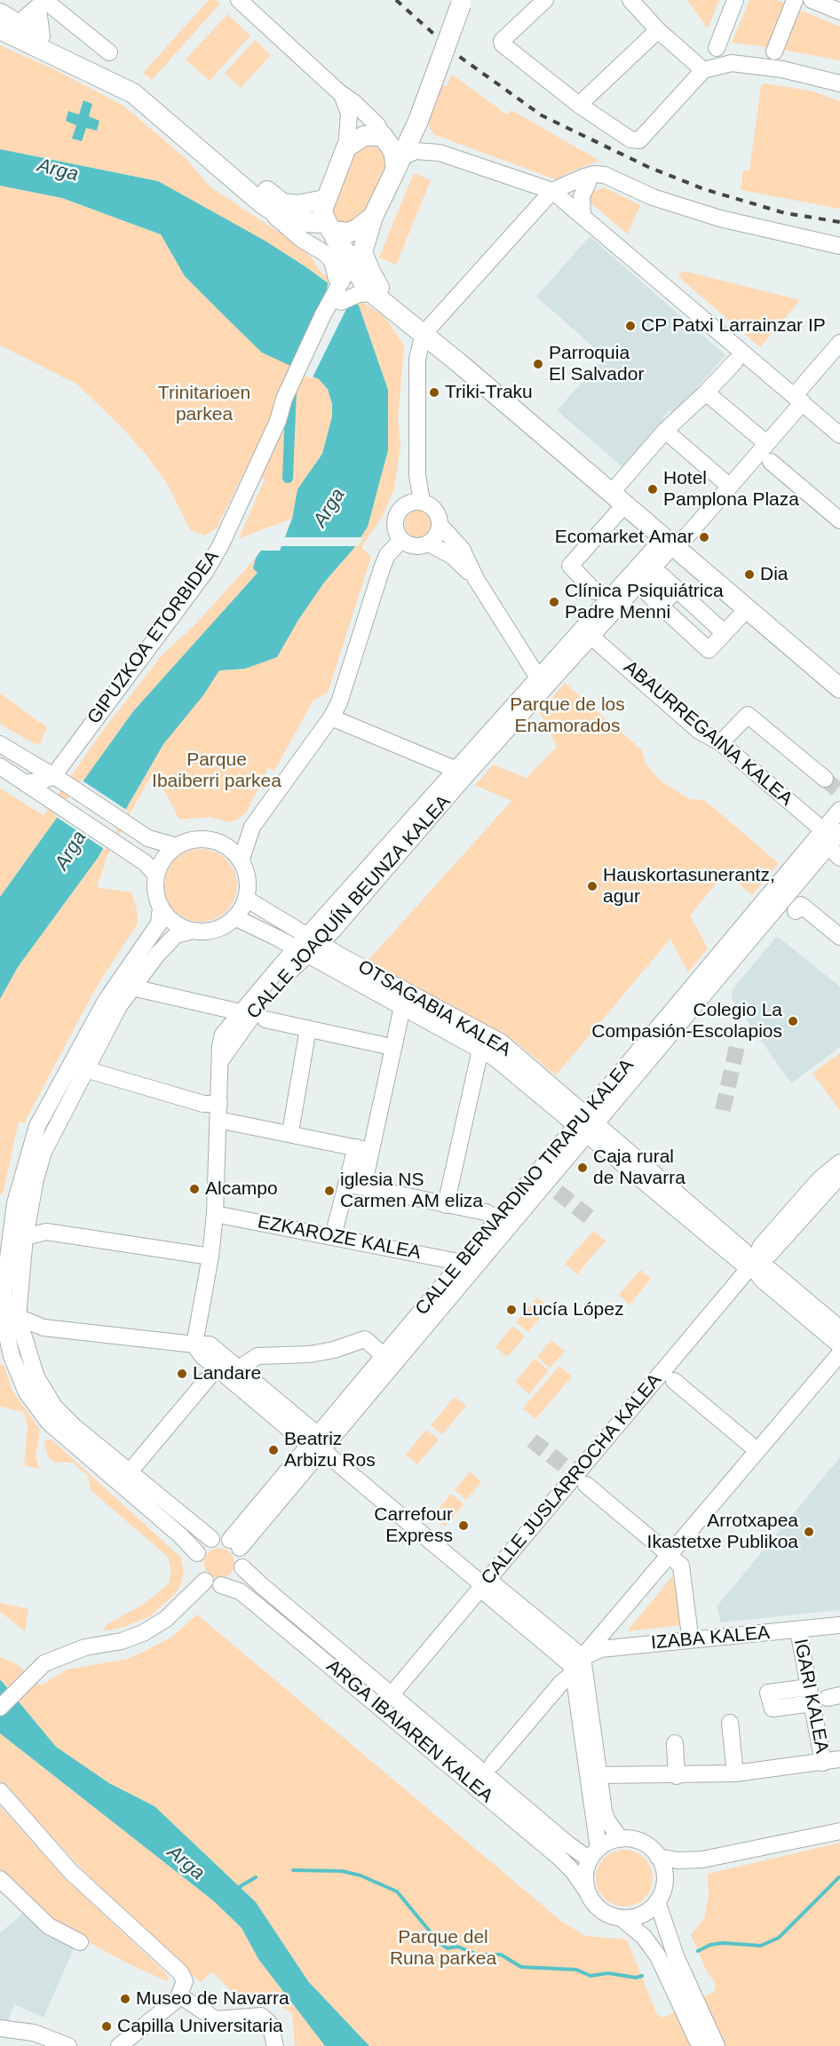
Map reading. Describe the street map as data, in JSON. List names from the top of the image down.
{
  "streets": {
    "street": [
      "GIPUZKOA ETORBIDEA",
      "ABAURREGAINA KALEA",
      "CALLE JOAQUÍN BEUNZA KALEA",
      "OTSAGABIA KALEA",
      "CALLE BERNARDINO TIRAPU KALEA",
      "EZKAROZE KALEA",
      "CALLE JUSLARROCHA KALEA",
      "IZABA KALEA",
      "IGARI KALEA",
      "ARGA IBAIAREN KALEA"
    ]
  },
  "crossings": [
    ["ABAURREGAINA KALEA", "CALLE JOAQUÍN BEUNZA KALEA"],
    ["ABAURREGAINA KALEA", "CALLE BERNARDINO TIRAPU KALEA"],
    ["CALLE JOAQUÍN BEUNZA KALEA", "OTSAGABIA KALEA"],
    ["CALLE JOAQUÍN BEUNZA KALEA", "EZKAROZE KALEA"],
    ["OTSAGABIA KALEA", "CALLE BERNARDINO TIRAPU KALEA"],
    ["OTSAGABIA KALEA", "CALLE JUSLARROCHA KALEA"],
    ["CALLE BERNARDINO TIRAPU KALEA", "EZKAROZE KALEA"],
    ["CALLE BERNARDINO TIRAPU KALEA", "ARGA IBAIAREN KALEA"],
    ["CALLE JUSLARROCHA KALEA", "ARGA IBAIAREN KALEA"],
    ["IZABA KALEA", "IGARI KALEA"]
  ],
  "water": ["Arga"],
  "parks": [
    "Trinitarioen parkea",
    "Parque de los Enamorados",
    "Parque Ibaiberri parkea",
    "Parque del Runa parkea"
  ],
  "places": [
    "CP Patxi Larrainzar IP",
    "Parroquia El Salvador",
    "Triki-Traku",
    "Hotel Pamplona Plaza",
    "Ecomarket Amar",
    "Dia",
    "Clínica Psiquiátrica Padre Menni",
    "Hauskortasunerantz, agur",
    "Colegio La Compasión-Escolapios",
    "Caja rural de Navarra",
    "Alcampo",
    "iglesia NS Carmen AM eliza",
    "Lucía López",
    "Landare",
    "Beatriz Arbizu Ros",
    "Carrefour Express",
    "Arrotxapea Ikastetxe Publikoa",
    "Museo de Navarra",
    "Capilla Universitaria"
  ]
}
